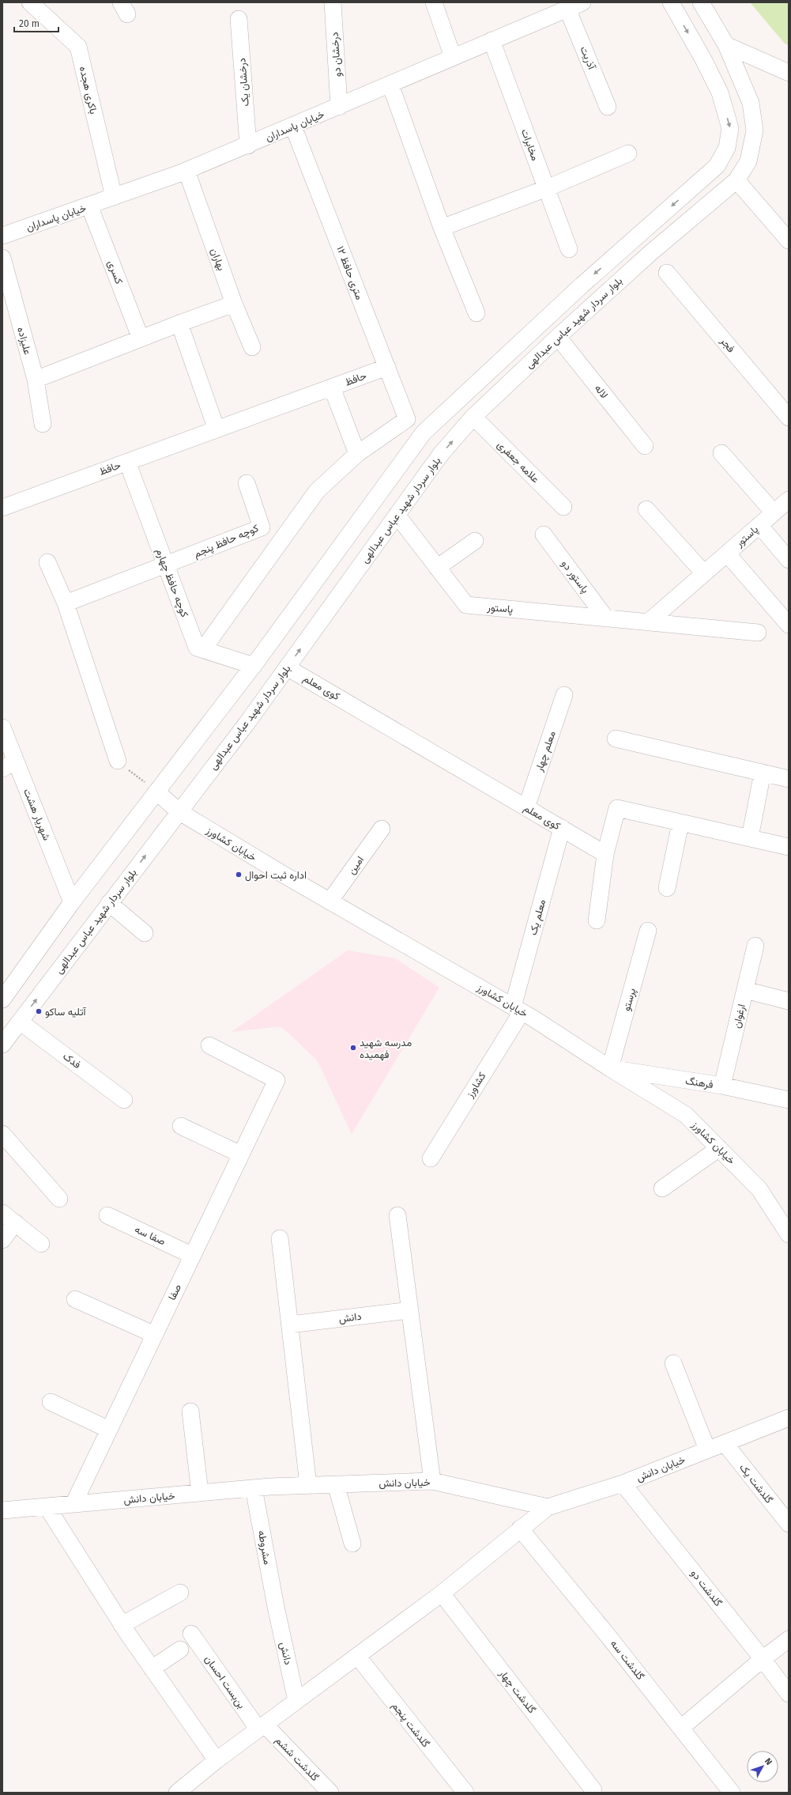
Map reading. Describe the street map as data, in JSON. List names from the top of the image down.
{
  "streets": {
    "street": [
      "درخشان دو",
      "آذریت",
      "درخشان یک",
      "باکری هجده",
      "خیابان پاسداران",
      "مخابرات",
      "بهاران",
      "کسری",
      "۱۲ متری حافظ",
      "بلوار سردار شهید عباس عبدالهی",
      "علیزاده",
      "فجر",
      "حافظ",
      "لاله",
      "علامه جعفری",
      "پاستور",
      "کوچه حافظ پنجم",
      "پاستور دو",
      "کوچه حافظ چهارم",
      "کوی معلم",
      "معلم چهار",
      "شهریار هشت",
      "خیابان کشاورز",
      "امین",
      "معلم یک",
      "پرستو",
      "ارغوان",
      "فدک",
      "فرهنگ",
      "کشاورز",
      "صفا سه",
      "صفا",
      "دانش",
      "خیابان دانش",
      "گلدشت یک",
      "مشروطه",
      "گلدشت دو",
      "گلدشت سه",
      "بن‌بست احسان",
      "گلدشت چهار",
      "گلدشت پنجم",
      "گلدشت ششم"
    ]
  },
  "crossings": [
    ["درخشان دو", "خیابان پاسداران"],
    ["آذریت", "خیابان پاسداران"],
    ["درخشان یک", "خیابان پاسداران"],
    ["باکری هجده", "خیابان پاسداران"],
    ["خیابان پاسداران", "مخابرات"],
    ["خیابان پاسداران", "بهاران"],
    ["خیابان پاسداران", "کسری"],
    ["خیابان پاسداران", "۱۲ متری حافظ"],
    ["۱۲ متری حافظ", "حافظ"],
    ["بلوار سردار شهید عباس عبدالهی", "لاله"],
    ["بلوار سردار شهید عباس عبدالهی", "علامه جعفری"],
    ["بلوار سردار شهید عباس عبدالهی", "پاستور"],
    ["بلوار سردار شهید عباس عبدالهی", "کوچه حافظ چهارم"],
    ["بلوار سردار شهید عباس عبدالهی", "کوی معلم"],
    ["بلوار سردار شهید عباس عبدالهی", "شهریار هشت"],
    ["بلوار سردار شهید عباس عبدالهی", "خیابان کشاورز"],
    ["بلوار سردار شهید عباس عبدالهی", "فدک"],
    ["حافظ", "کوچه حافظ چهارم"],
    ["پاستور", "پاستور دو"],
    ["کوچه حافظ پنجم", "کوچه حافظ چهارم"],
    ["کوی معلم", "معلم چهار"],
    ["کوی معلم", "معلم یک"],
    ["خیابان کشاورز", "امین"],
    ["خیابان کشاورز", "معلم یک"],
    ["خیابان کشاورز", "پرستو"],
    ["خیابان کشاورز", "فرهنگ"],
    ["خیابان کشاورز", "کشاورز"],
    ["معلم یک", "کشاورز"],
    ["پرستو", "فرهنگ"],
    ["ارغوان", "فرهنگ"],
    ["صفا سه", "صفا"],
    ["صفا", "خیابان دانش"],
    ["دانش", "مشروطه"],
    ["خیابان دانش", "گلدشت یک"],
    ["خیابان دانش", "مشروطه"],
    ["خیابان دانش", "گلدشت دو"],
    ["بن‌بست احسان", "گلدشت ششم"]
  ],
  "places": ["اداره ثبت احوال", "آتلیه ساکو", "مدرسه شهید فهمیده"],
  "scale_bar": "20 m",
  "north": "top right"
}
